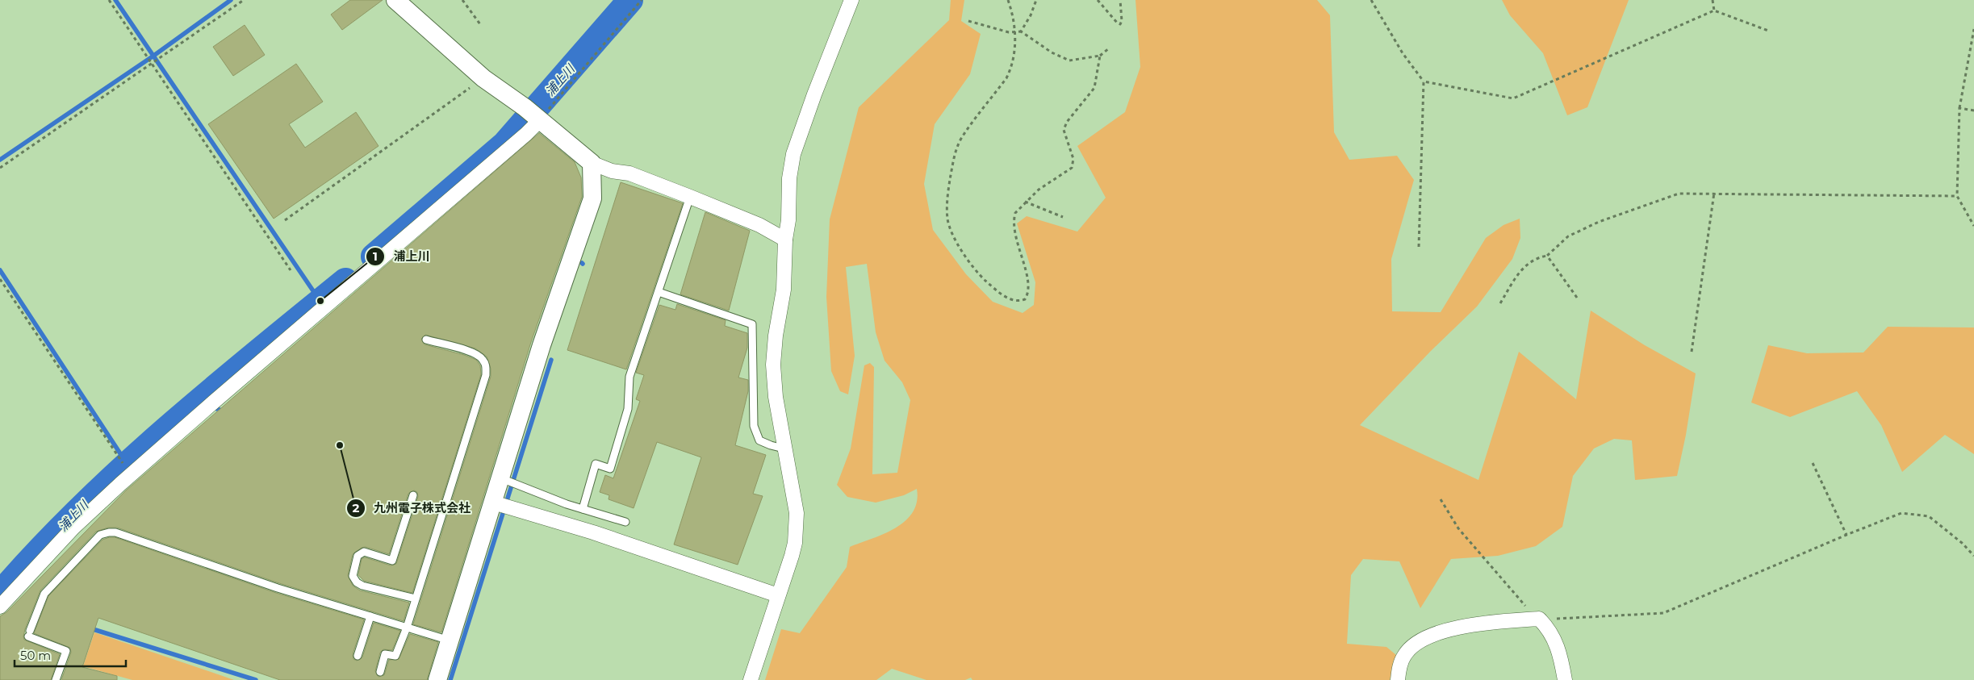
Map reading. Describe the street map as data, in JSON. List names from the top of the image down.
{
  "water": ["浦上川"],
  "places": ["浦上川", "九州電子株式会社"],
  "scale_bar": "50 m"
}
